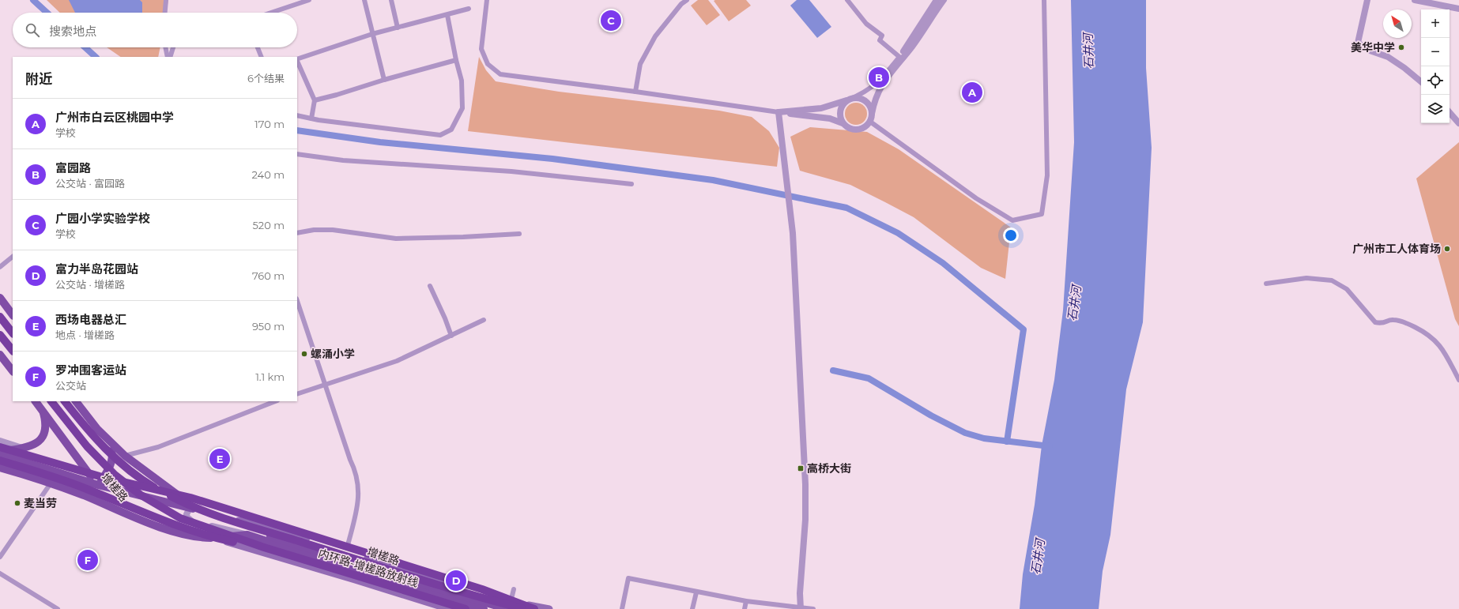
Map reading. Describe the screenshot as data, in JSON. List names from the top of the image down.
{
  "streets": {
    "highway": ["增槎路", "内环路-增槎路放射线"]
  },
  "crossings": [
    ["增槎路", "内环路-增槎路放射线"]
  ],
  "water": ["石井河"],
  "places": {
    "other": [
      "美华中学",
      "广州市工人体育场",
      "螺涌小学",
      "麦当劳"
    ],
    "transit": ["高桥大街"]
  },
  "north": "top left",
  "page": {
    "pins": [
      "C",
      "B",
      "A",
      "E",
      "F",
      "D"
    ],
    "map_buttons": ["+", "−"],
    "search": "搜索地点",
    "heading": ["附近", "6个结果"],
    "list": [
      {
        "mark": "A",
        "name": "广州市白云区桃园中学",
        "note": "学校",
        "value": "170 m"
      },
      {
        "mark": "B",
        "name": "富园路",
        "note": "公交站 · 富园路",
        "value": "240 m"
      },
      {
        "mark": "C",
        "name": "广园小学实验学校",
        "note": "学校",
        "value": "520 m"
      },
      {
        "mark": "D",
        "name": "富力半岛花园站",
        "note": "公交站 · 增槎路",
        "value": "760 m"
      },
      {
        "mark": "E",
        "name": "西场电器总汇",
        "note": "地点 · 增槎路",
        "value": "950 m"
      },
      {
        "mark": "F",
        "name": "罗冲围客运站",
        "note": "公交站",
        "value": "1.1 km"
      }
    ]
  }
}
